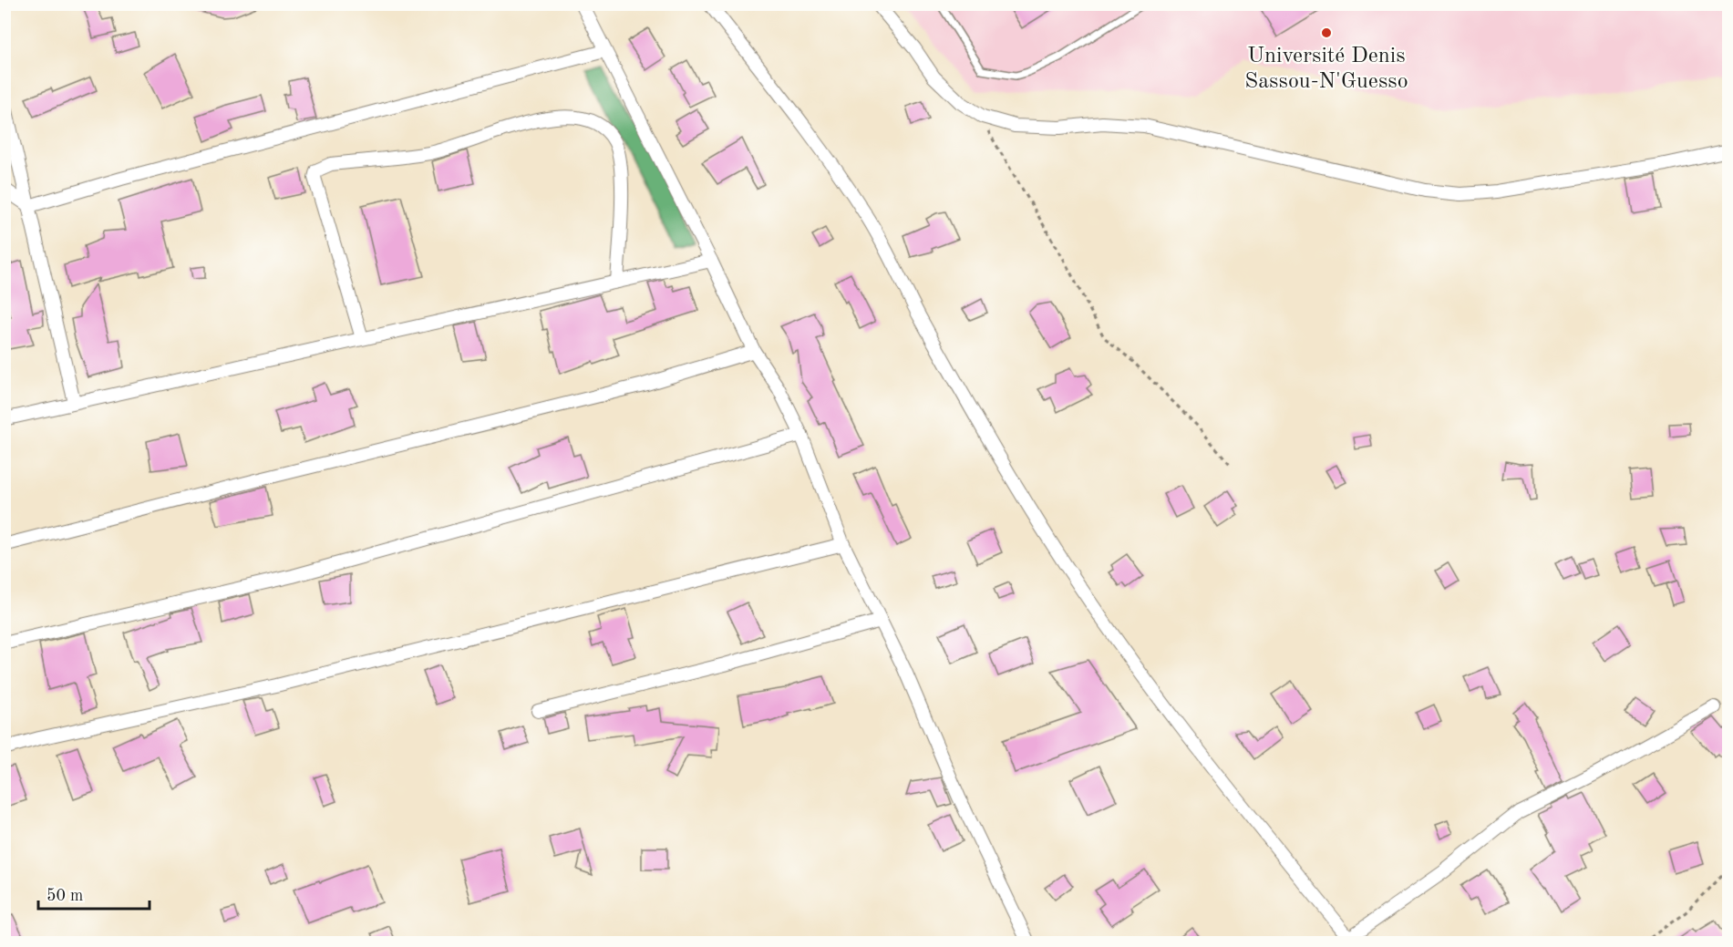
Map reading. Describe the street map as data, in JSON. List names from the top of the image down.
{
  "places": ["Université Denis Sassou-N'Guesso"],
  "scale_bar": "50 m"
}
